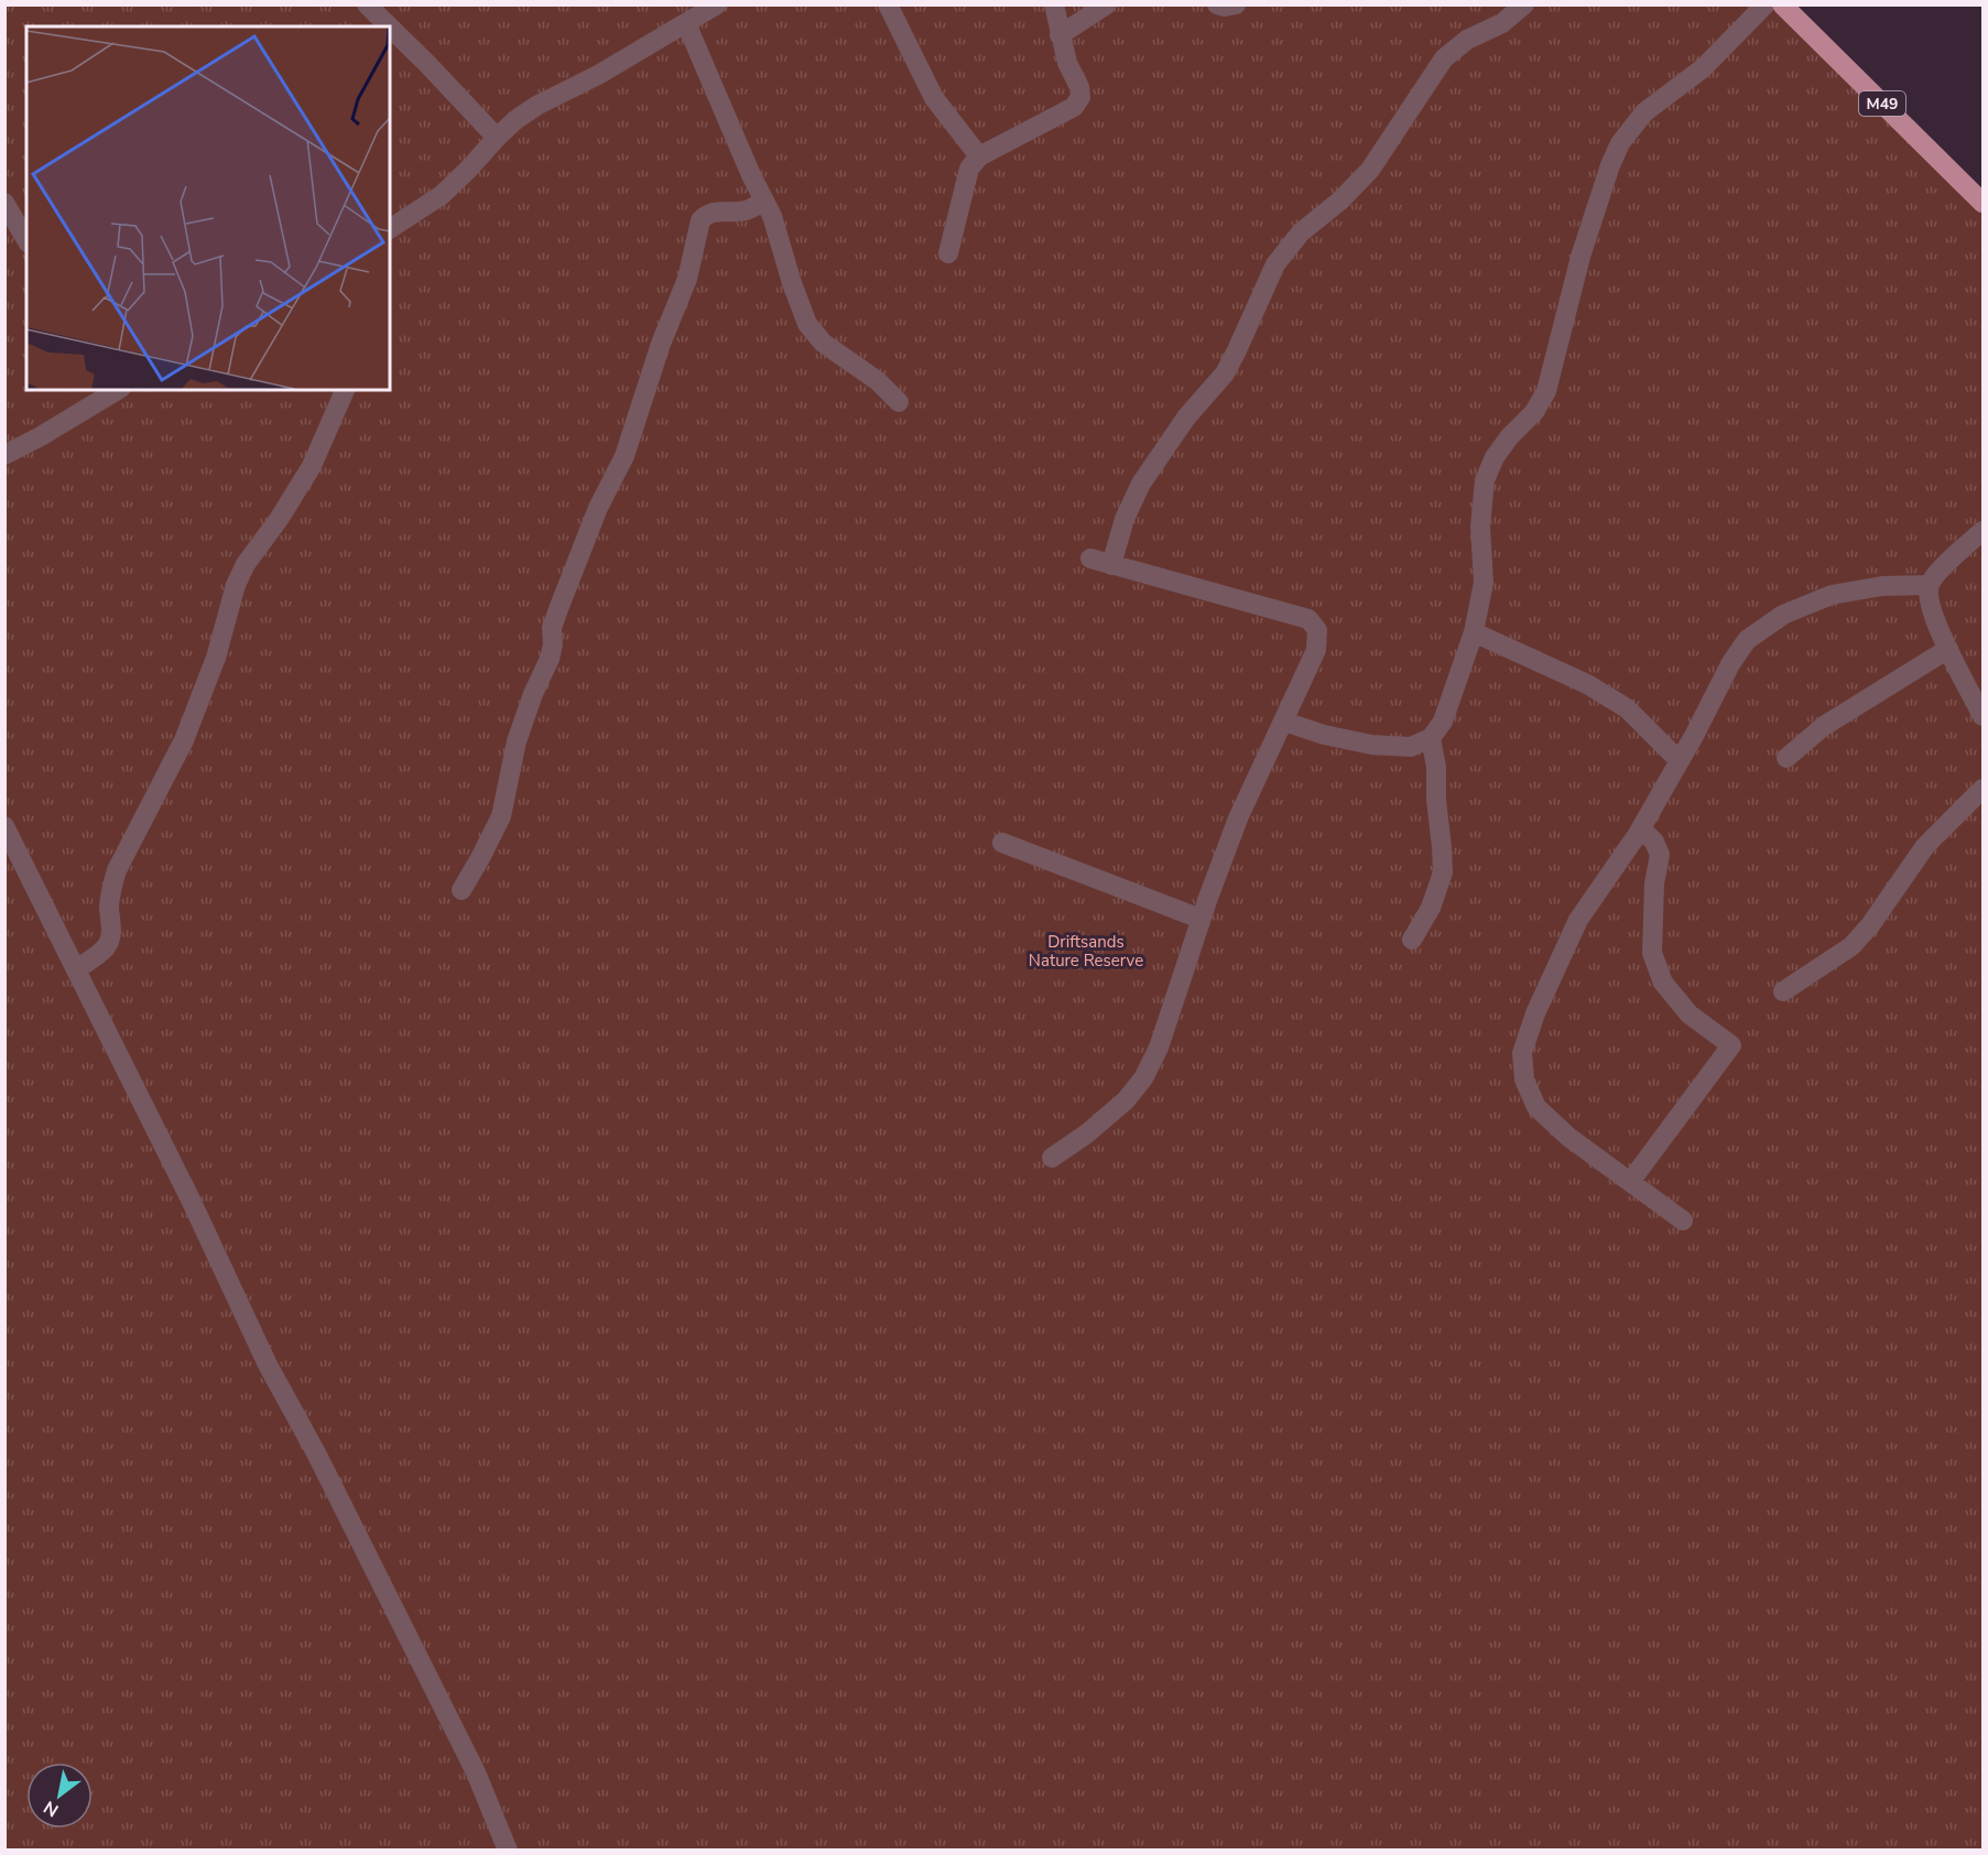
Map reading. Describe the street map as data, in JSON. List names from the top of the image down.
{
  "streets": {
    "main road": ["M49"]
  },
  "parks": ["Driftsands Nature Reserve"],
  "north": "bottom left"
}
